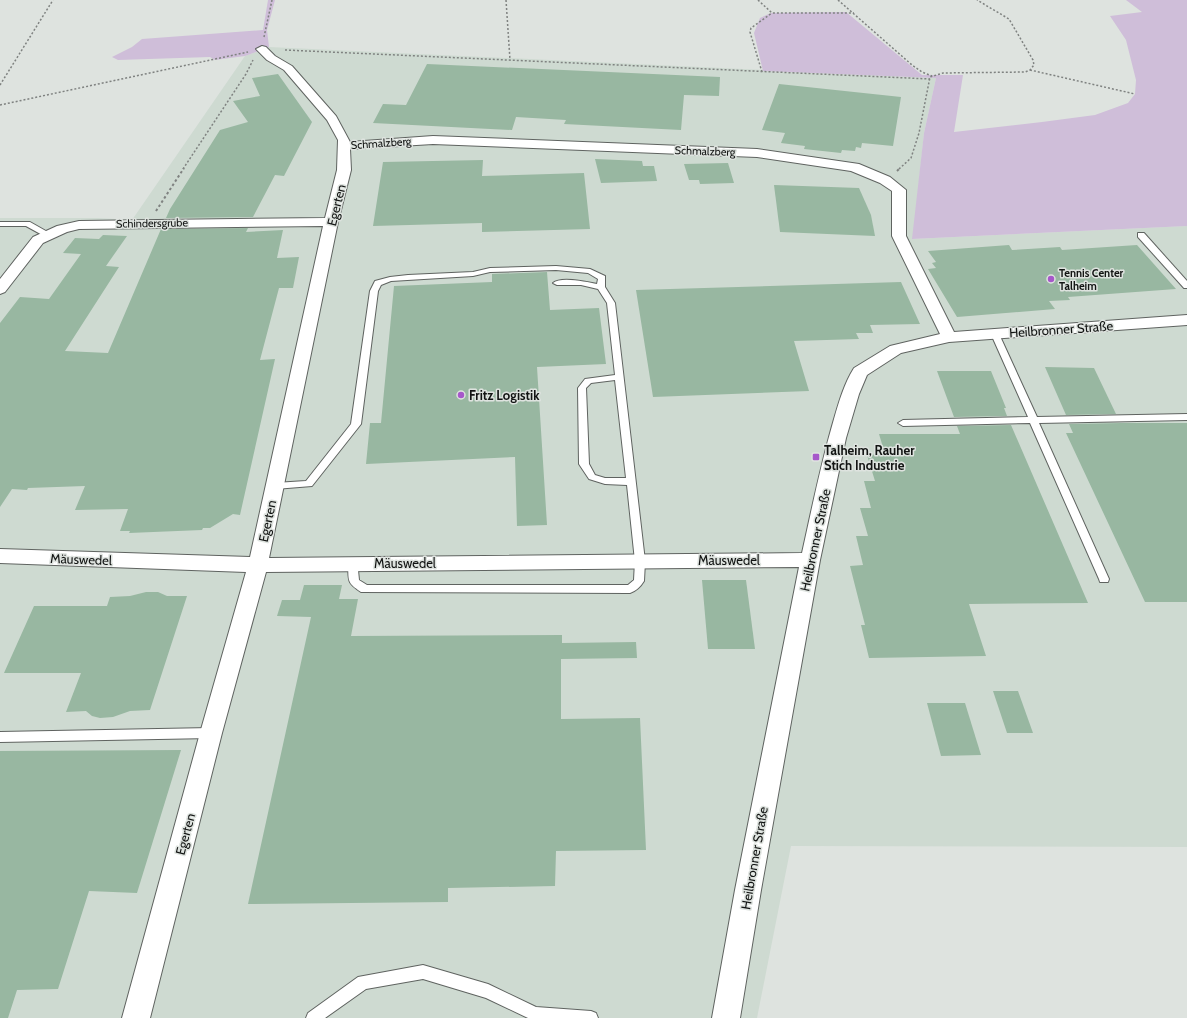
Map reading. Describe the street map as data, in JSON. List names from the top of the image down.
{
  "streets": {
    "street": [
      "Schmalzberg",
      "Egerten",
      "Schindersgrube",
      "Heilbronner Straße",
      "Mäuswedel"
    ]
  },
  "crossings": [
    ["Schmalzberg", "Egerten"],
    ["Schmalzberg", "Heilbronner Straße"],
    ["Egerten", "Schindersgrube"],
    ["Egerten", "Mäuswedel"],
    ["Heilbronner Straße", "Mäuswedel"]
  ],
  "places": {
    "other": ["Tennis Center Talheim", "Fritz Logistik"],
    "transit": ["Talheim, Rauher Stich Industrie"]
  }
}
